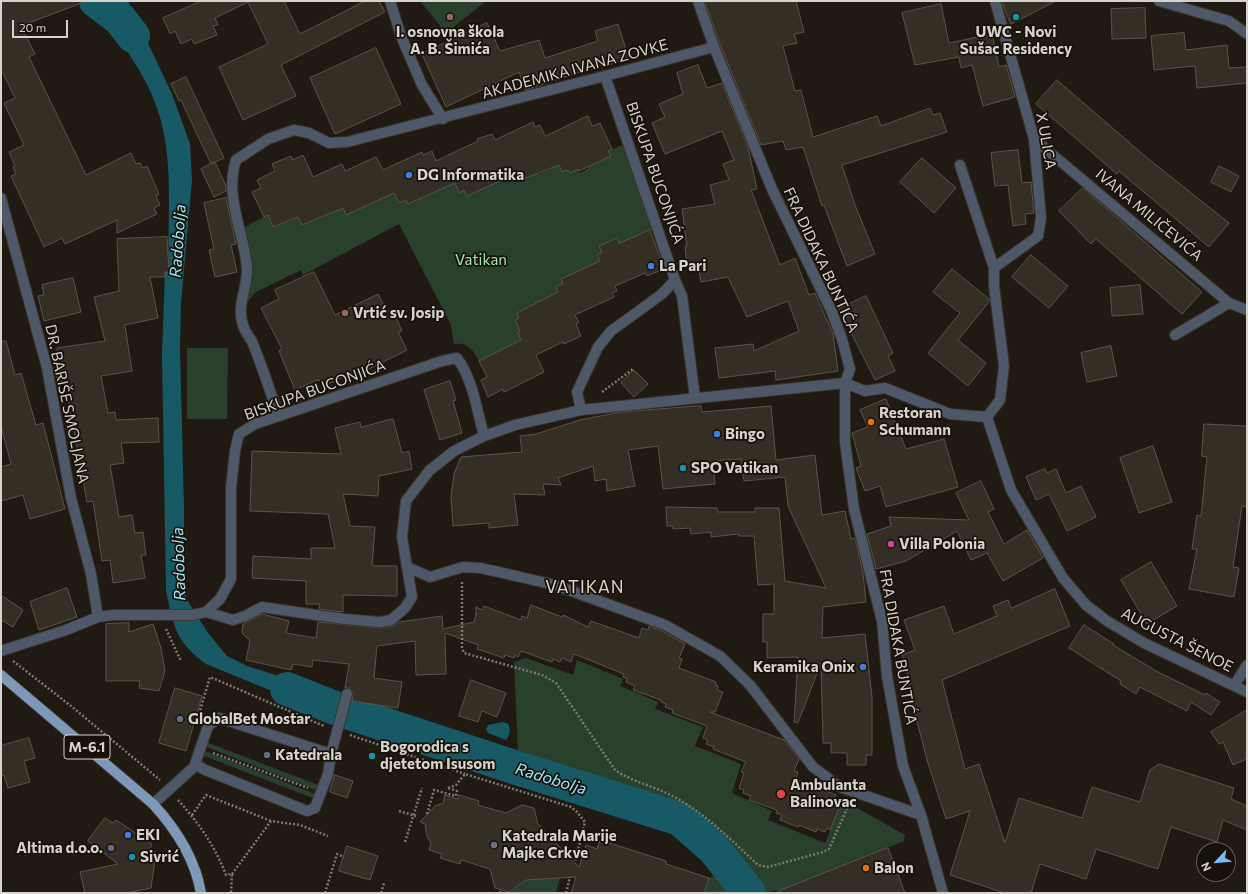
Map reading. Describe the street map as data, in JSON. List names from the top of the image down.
{
  "streets": {
    "main road": ["M-6.1"],
    "street": [
      "AKADEMIKA IVANA ZOVKE",
      "X ULICA",
      "BISKUPA BUCONJIĆA",
      "IVANA MILIČEVIĆA",
      "FRA DIDAKA BUNTIĆA",
      "DR. BARIŠE SMOLJANA",
      "AUGUSTA ŠENOE"
    ]
  },
  "crossings": [
    ["AKADEMIKA IVANA ZOVKE", "BISKUPA BUCONJIĆA"],
    ["AKADEMIKA IVANA ZOVKE", "FRA DIDAKA BUNTIĆA"],
    ["X ULICA", "IVANA MILIČEVIĆA"]
  ],
  "districts": ["VATIKAN"],
  "water": ["Radobolja"],
  "parks": ["Vatikan"],
  "places": [
    "I. osnovna škola A. B. Šimića",
    "UWC - Novi Sušac Residency",
    "DG Informatika",
    "La Pari",
    "Vrtić sv. Josip",
    "Restoran Schumann",
    "Bingo",
    "SPO Vatikan",
    "Villa Polonia",
    "Keramika Onix",
    "GlobalBet Mostar",
    "Katedrala",
    "Bogorodica s djetetom Isusom",
    "Ambulanta Balinovac",
    "EKI",
    "Katedrala Marije Majke Crkve",
    "Altima d.o.o.",
    "Sivrić",
    "Balon"
  ],
  "scale_bar": "20 m",
  "north": "bottom left"
}
